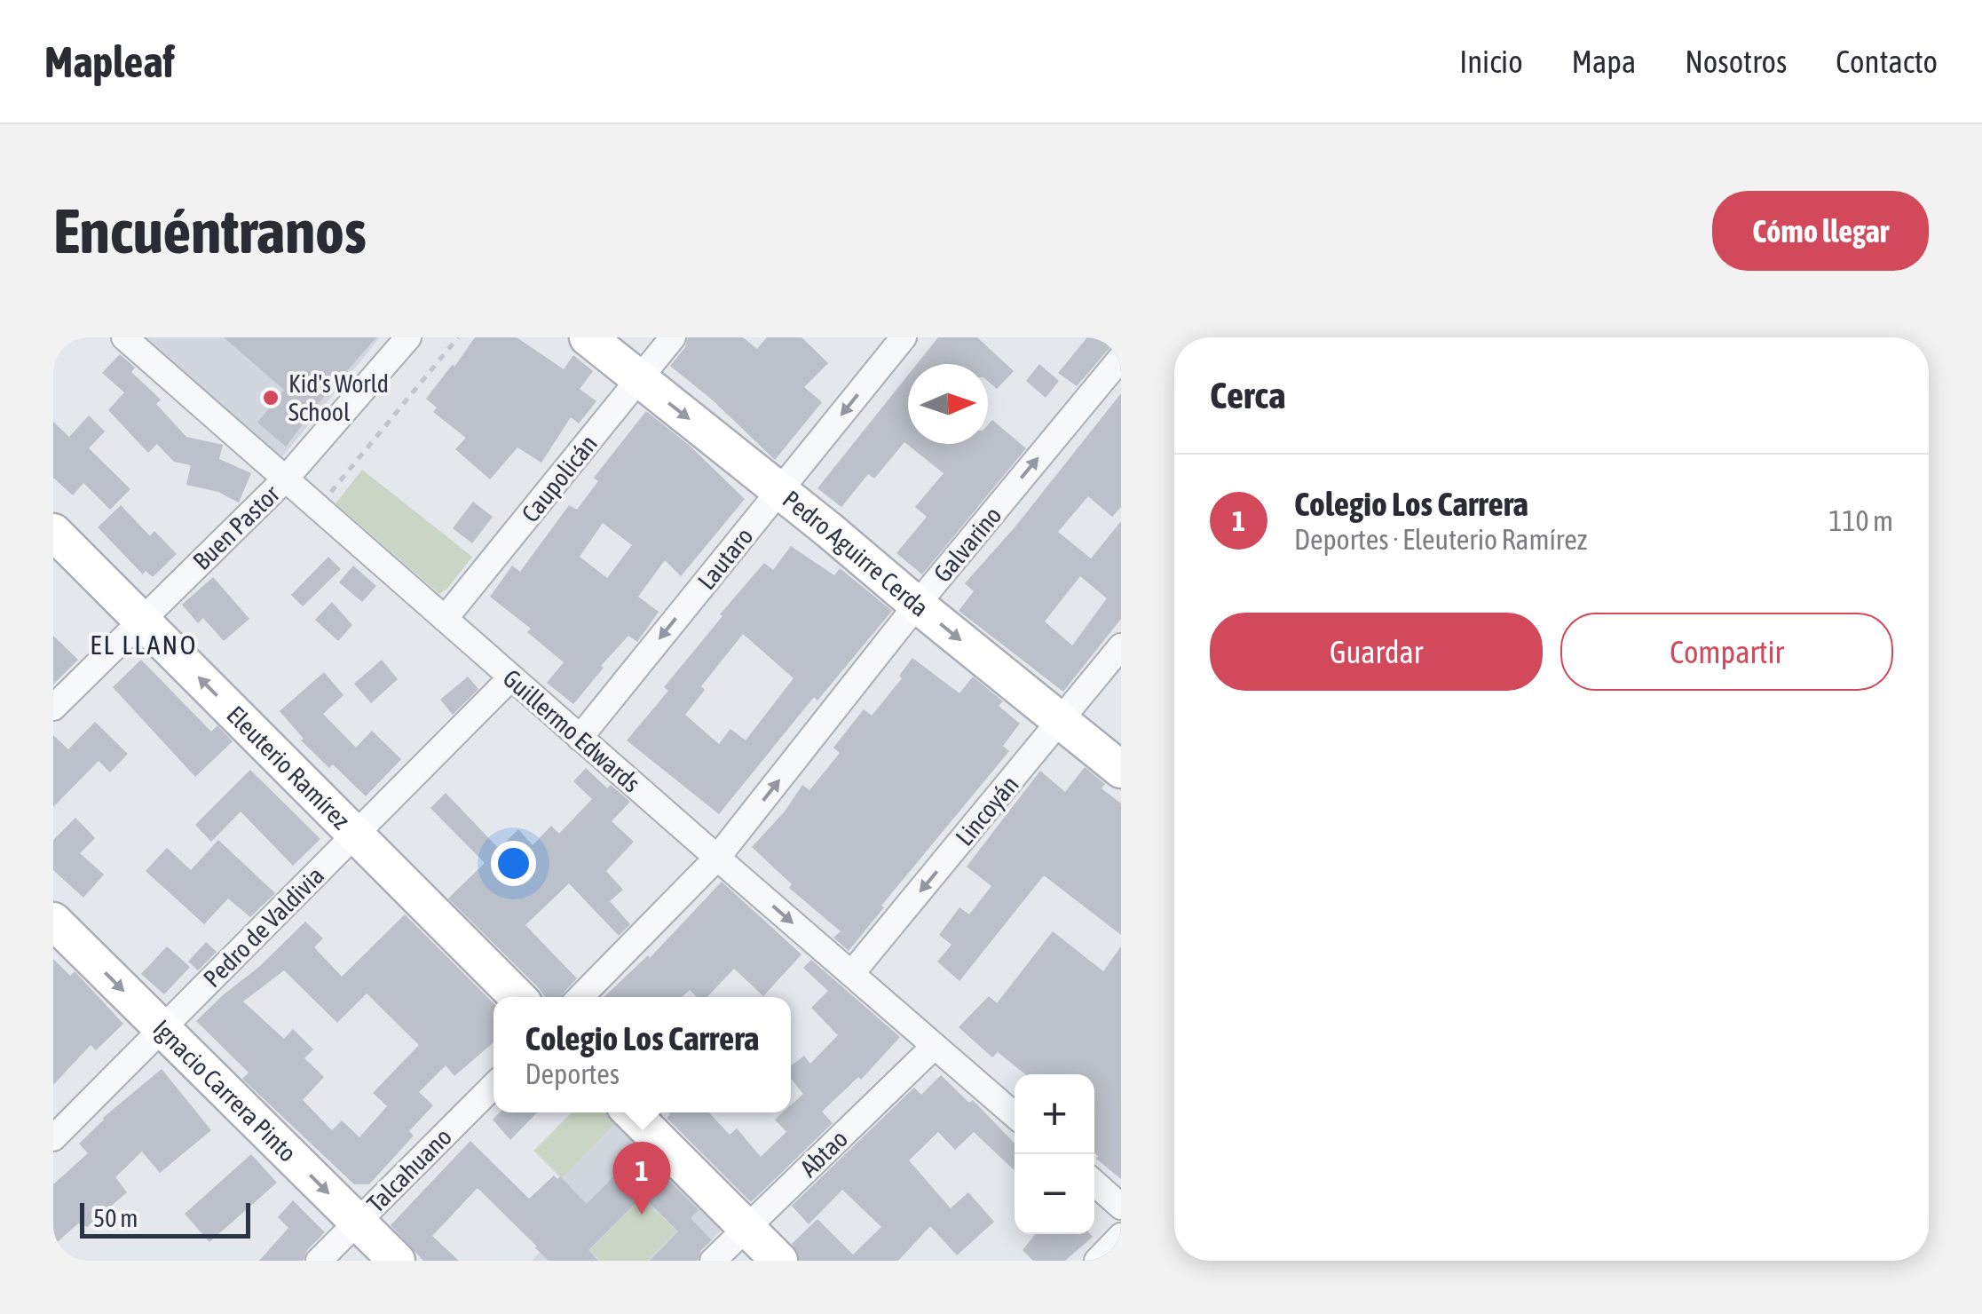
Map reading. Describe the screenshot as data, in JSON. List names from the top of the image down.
{
  "streets": {
    "street": [
      "Caupolicán",
      "Buen Pastor",
      "Galvarino",
      "Pedro Aguirre Cerda",
      "Lautaro",
      "Guillermo Edwards",
      "Eleuterio Ramírez",
      "Lincoyán",
      "Pedro de Valdivia",
      "Ignacio Carrera Pinto",
      "Abtao",
      "Talcahuano"
    ]
  },
  "crossings": [
    ["Caupolicán", "Pedro Aguirre Cerda"],
    ["Caupolicán", "Guillermo Edwards"],
    ["Buen Pastor", "Guillermo Edwards"],
    ["Buen Pastor", "Eleuterio Ramírez"],
    ["Galvarino", "Pedro Aguirre Cerda"],
    ["Galvarino", "Guillermo Edwards"],
    ["Pedro Aguirre Cerda", "Lautaro"],
    ["Pedro Aguirre Cerda", "Lincoyán"],
    ["Lautaro", "Guillermo Edwards"],
    ["Guillermo Edwards", "Lincoyán"],
    ["Guillermo Edwards", "Pedro de Valdivia"],
    ["Guillermo Edwards", "Abtao"],
    ["Eleuterio Ramírez", "Pedro de Valdivia"],
    ["Pedro de Valdivia", "Ignacio Carrera Pinto"],
    ["Ignacio Carrera Pinto", "Talcahuano"]
  ],
  "one_way": [
    "Galvarino",
    "Pedro Aguirre Cerda",
    "Lautaro",
    "Eleuterio Ramírez",
    "Lincoyán",
    "Ignacio Carrera Pinto"
  ],
  "districts": ["EL LLANO"],
  "places": ["Kid's World School"],
  "scale_bar": "50 m",
  "north": "right",
  "page": {
    "header": "Mapleaf",
    "nav": [
      "Inicio",
      "Mapa",
      "Nosotros",
      "Contacto"
    ],
    "buttons": [
      "Cómo llegar",
      ["Guardar", "Compartir"]
    ],
    "title": "Encuéntranos",
    "heading": "Cerca",
    "list": [
      {
        "mark": "1",
        "name": "Colegio Los Carrera",
        "note": "Deportes · Eleuterio Ramírez",
        "value": "110 m"
      }
    ],
    "popup": ["Colegio Los Carrera", "Deportes"],
    "map_buttons": ["+", "−"],
    "pins": "1",
    "scale": "50 m"
  }
}
